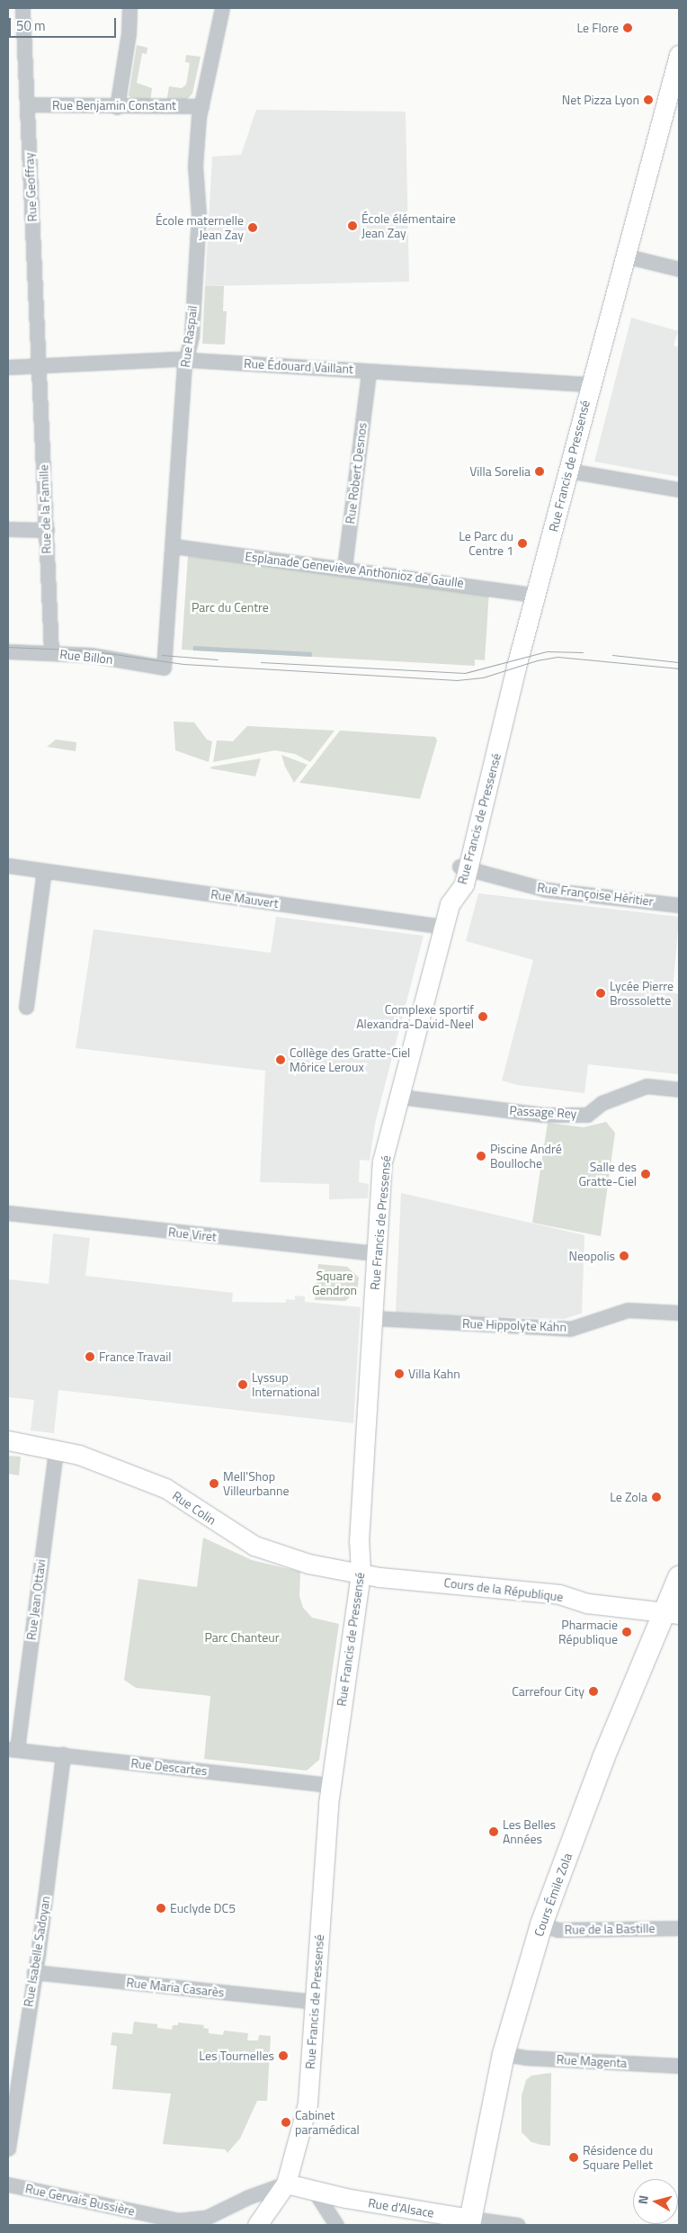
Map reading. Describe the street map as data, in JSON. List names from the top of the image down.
{
  "streets": {
    "main road": ["Cours Émile Zola"],
    "street": [
      "Rue Benjamin Constant",
      "Rue Geoffray",
      "Rue Raspail",
      "Rue Édouard Vaillant",
      "Rue Francis de Pressensé",
      "Rue Robert Desnos",
      "Rue de la Famille",
      "Esplanade Geneviève Anthonioz de Gaulle",
      "Rue Billon",
      "Rue Françoise Héritier",
      "Rue Mauvert",
      "Passage Rey",
      "Rue Viret",
      "Rue Hippolyte Kahn",
      "Rue Colin",
      "Cours de la République",
      "Rue Jean Ottavi",
      "Rue Descartes",
      "Rue de la Bastille",
      "Rue Isabelle Sadoyan",
      "Rue Maria Casarès",
      "Rue Magenta",
      "Rue Gervais Bussière",
      "Rue d'Alsace"
    ]
  },
  "crossings": [
    ["Rue Benjamin Constant", "Rue Geoffray"],
    ["Rue Benjamin Constant", "Rue Raspail"],
    ["Rue Geoffray", "Rue Édouard Vaillant"],
    ["Rue Geoffray", "Rue de la Famille"],
    ["Rue Raspail", "Rue Édouard Vaillant"],
    ["Rue Raspail", "Esplanade Geneviève Anthonioz de Gaulle"],
    ["Rue Raspail", "Rue Billon"],
    ["Rue Édouard Vaillant", "Rue Francis de Pressensé"],
    ["Rue Édouard Vaillant", "Rue de la Famille"],
    ["Rue Francis de Pressensé", "Esplanade Geneviève Anthonioz de Gaulle"],
    ["Rue Francis de Pressensé", "Rue Françoise Héritier"],
    ["Rue Francis de Pressensé", "Rue Mauvert"],
    ["Rue Francis de Pressensé", "Passage Rey"],
    ["Rue Francis de Pressensé", "Rue Viret"],
    ["Rue Francis de Pressensé", "Rue Hippolyte Kahn"],
    ["Rue Francis de Pressensé", "Rue Colin"],
    ["Rue Francis de Pressensé", "Rue Descartes"],
    ["Rue Francis de Pressensé", "Rue Maria Casarès"],
    ["Rue Francis de Pressensé", "Rue Gervais Bussière"],
    ["Rue Francis de Pressensé", "Rue d'Alsace"],
    ["Rue Robert Desnos", "Esplanade Geneviève Anthonioz de Gaulle"],
    ["Rue de la Famille", "Rue Billon"],
    ["Rue Colin", "Cours de la République"],
    ["Rue Colin", "Rue Jean Ottavi"],
    ["Cours de la République", "Cours Émile Zola"],
    ["Rue Jean Ottavi", "Rue Descartes"],
    ["Rue Descartes", "Rue Isabelle Sadoyan"],
    ["Cours Émile Zola", "Rue de la Bastille"],
    ["Cours Émile Zola", "Rue Magenta"],
    ["Cours Émile Zola", "Rue d'Alsace"],
    ["Rue Isabelle Sadoyan", "Rue Maria Casarès"],
    ["Rue Gervais Bussière", "Rue d'Alsace"]
  ],
  "parks": ["Parc du Centre", "Square Gendron", "Parc Chanteur"],
  "places": [
    "Le Flore",
    "Net Pizza Lyon",
    "École élémentaire Jean Zay",
    "École maternelle Jean Zay",
    "Villa Sorelia",
    "Le Parc du Centre 1",
    "Lycée Pierre Brossolette",
    "Complexe sportif Alexandra-David-Neel",
    "Collège des Gratte-Ciel Môrice Leroux",
    "Piscine André Boulloche",
    "Salle des Gratte-Ciel",
    "Neopolis",
    "France Travail",
    "Villa Kahn",
    "Lyssup International",
    "Mell'Shop Villeurbanne",
    "Le Zola",
    "Pharmacie République",
    "Carrefour City",
    "Les Belles Années",
    "Euclyde DC5",
    "Les Tournelles",
    "Cabinet paramédical",
    "Résidence du Square Pellet"
  ],
  "scale_bar": "50 m",
  "north": "left"
}
